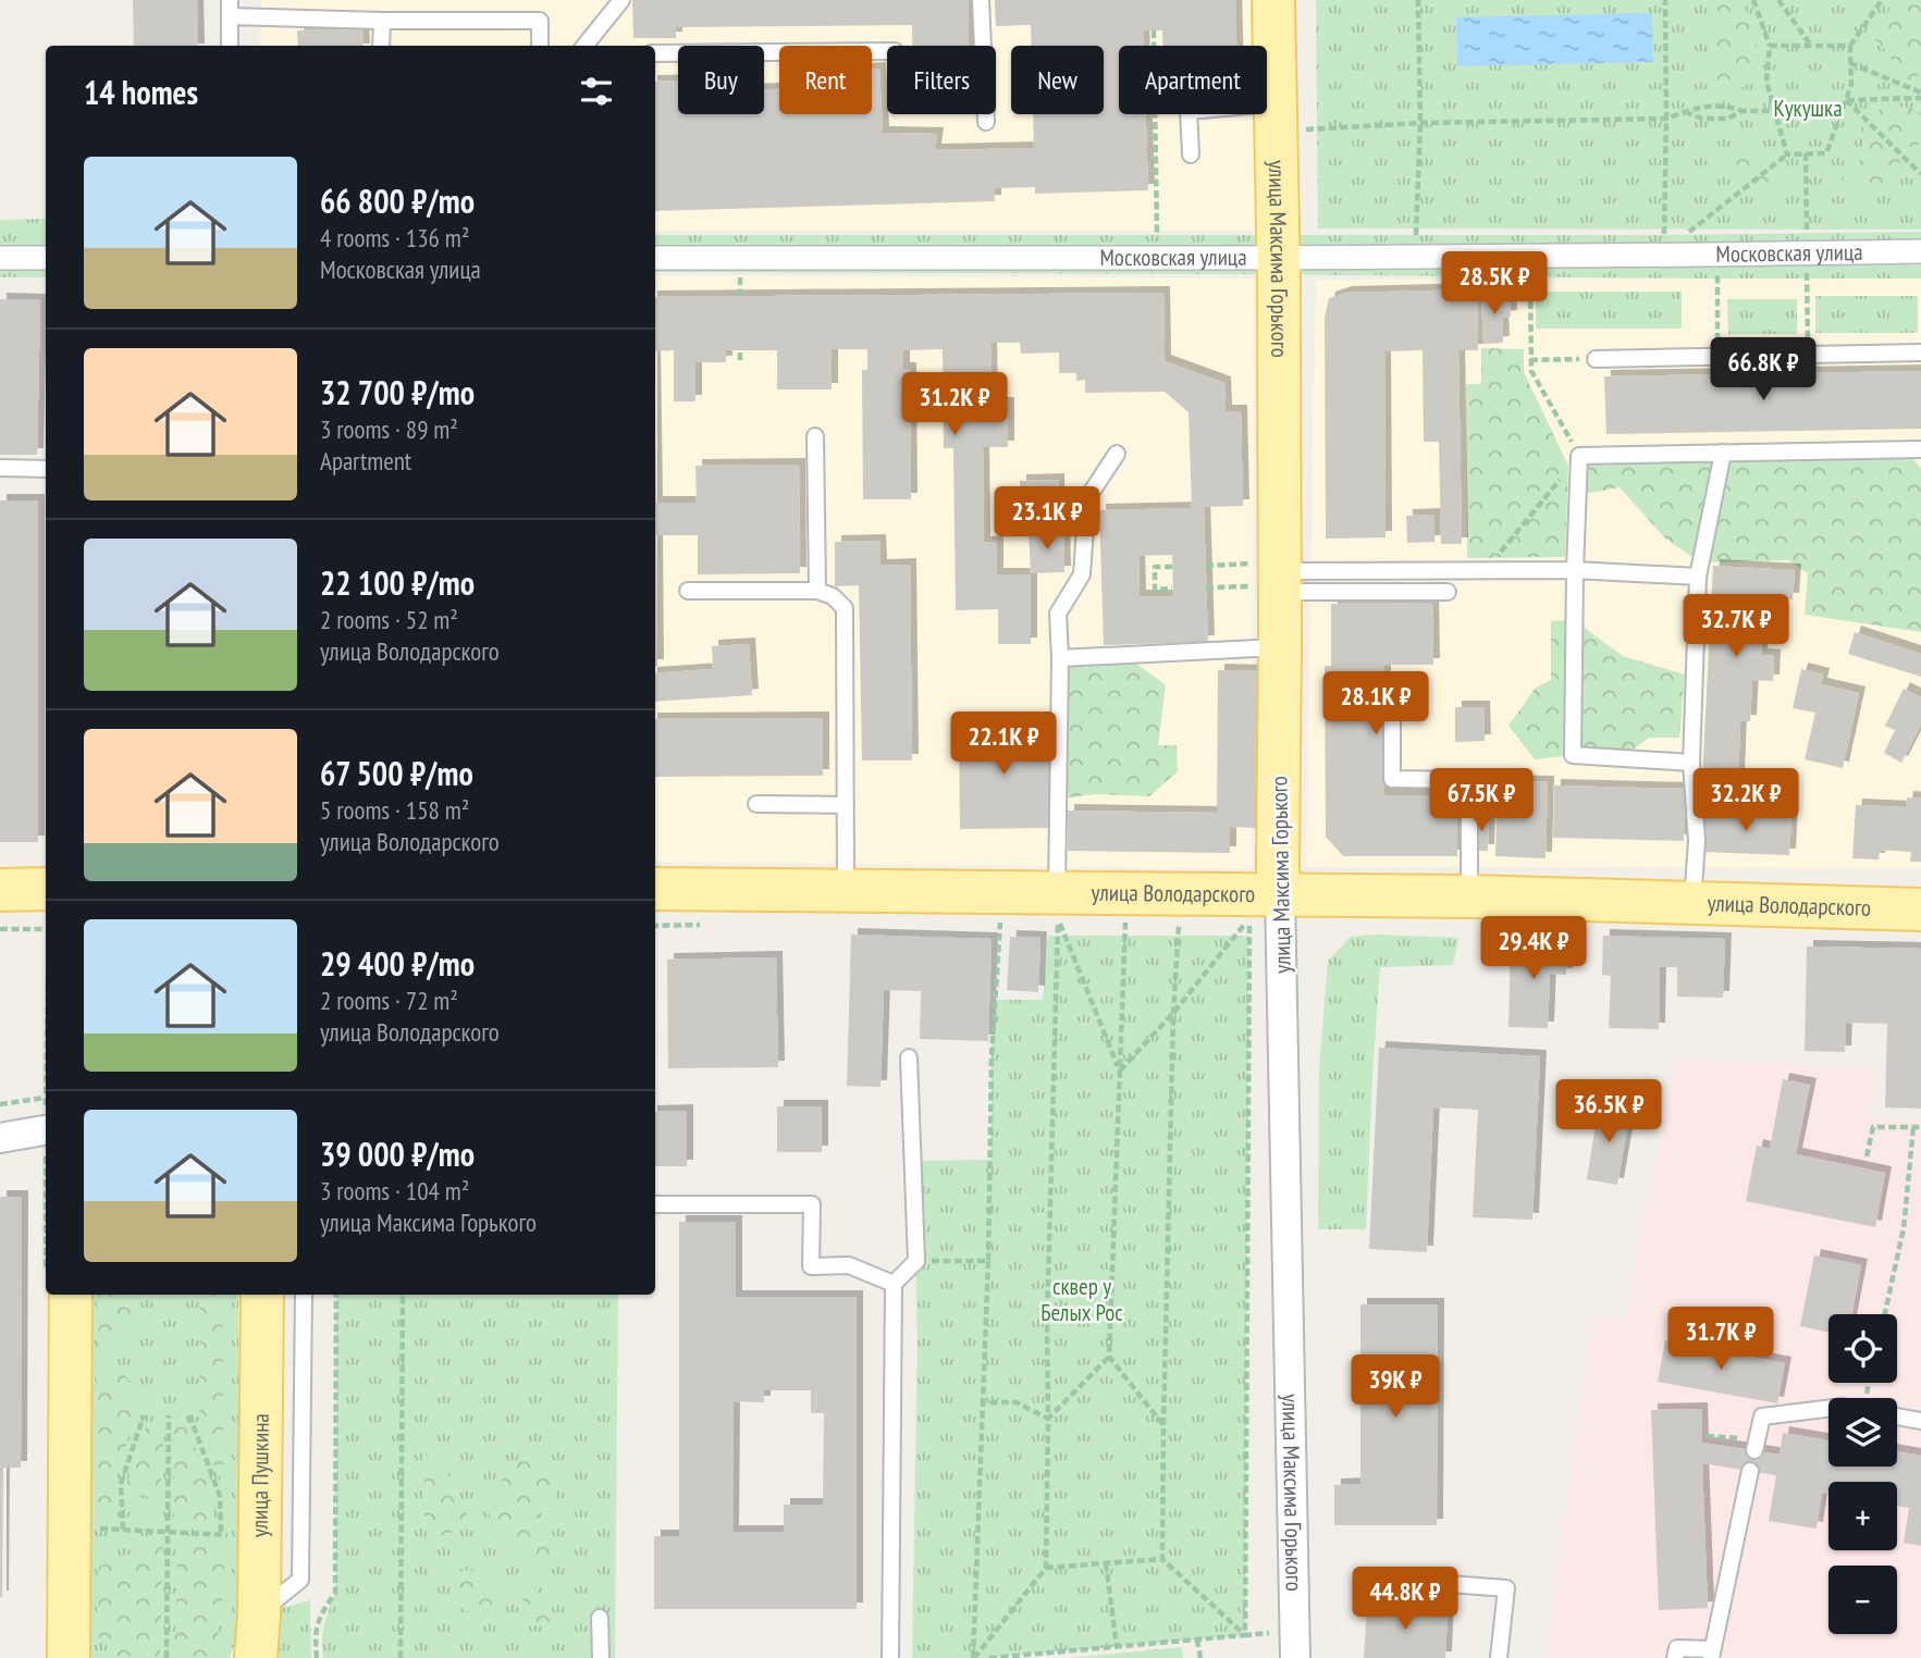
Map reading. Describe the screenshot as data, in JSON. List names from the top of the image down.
{
  "streets": {
    "main road": ["улица Максима Горького", "улица Володарского", "улица Пушкина"],
    "street": ["Московская улица"]
  },
  "crossings": [
    ["Московская улица", "улица Максима Горького"],
    ["улица Максима Горького", "улица Володарского"]
  ],
  "parks": ["Кукушка", "сквер у Белых Рос"],
  "page": {
    "chip": [
      "Buy",
      "Rent",
      "Filters",
      "New",
      "Apartment"
    ],
    "heading": "14 homes",
    "list": [
      {
        "name": "66 800 ₽/mo",
        "note": "4 rooms · 136 m² · Московская улица"
      },
      {
        "name": "32 700 ₽/mo",
        "note": "3 rooms · 89 m² · Apartment"
      },
      {
        "name": "22 100 ₽/mo",
        "note": "2 rooms · 52 m² · улица Володарского"
      },
      {
        "name": "67 500 ₽/mo",
        "note": "5 rooms · 158 m² · улица Володарского"
      },
      {
        "name": "29 400 ₽/mo",
        "note": "2 rooms · 72 m² · улица Володарского"
      },
      {
        "name": "39 000 ₽/mo",
        "note": "3 rooms · 104 m² · улица Максима Горького"
      }
    ],
    "price": [
      "28.5K ₽",
      "66.8K ₽",
      "31.2K ₽",
      "23.1K ₽",
      "32.7K ₽",
      "28.1K ₽",
      "22.1K ₽",
      "67.5K ₽",
      "32.2K ₽",
      "29.4K ₽",
      "36.5K ₽",
      "31.7K ₽",
      "39K ₽",
      "44.8K ₽"
    ],
    "map_buttons": ["+", "−"]
  }
}
